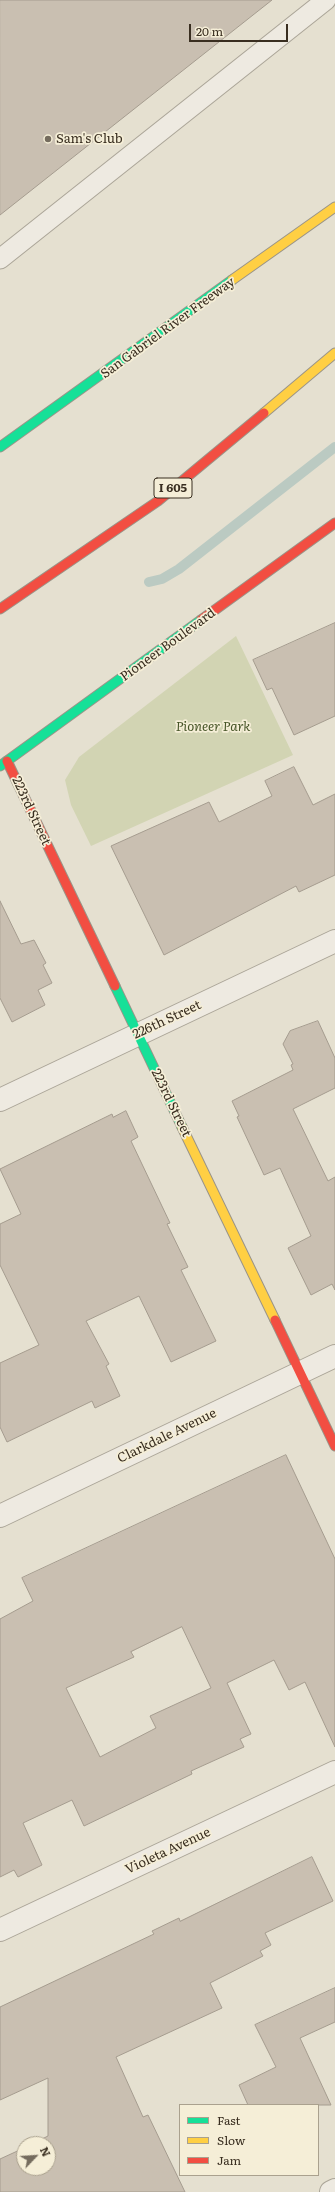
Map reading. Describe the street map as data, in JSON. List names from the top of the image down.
{
  "streets": {
    "main road": [
      "San Gabriel River Freeway",
      "I 605",
      "Pioneer Boulevard",
      "223rd Street"
    ],
    "street": ["226th Street", "Clarkdale Avenue", "Violeta Avenue"]
  },
  "crossings": [
    ["Pioneer Boulevard", "223rd Street"],
    ["223rd Street", "226th Street"],
    ["223rd Street", "Clarkdale Avenue"]
  ],
  "parks": ["Pioneer Park"],
  "places": ["Sam's Club"],
  "legend": ["Fast", "Slow", "Jam"],
  "scale_bar": "20 m",
  "north": "top right"
}
